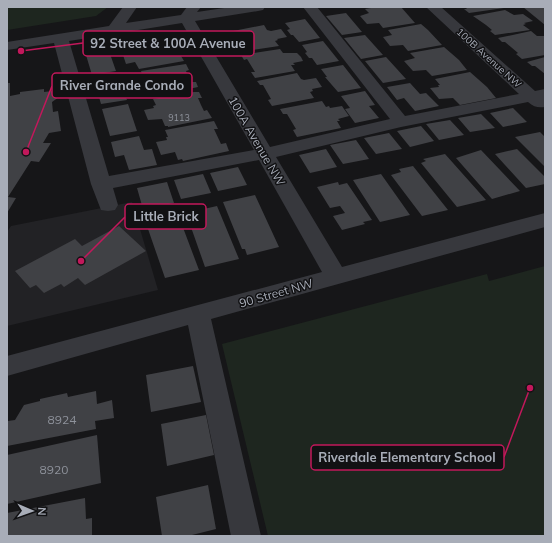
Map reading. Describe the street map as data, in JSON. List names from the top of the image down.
{
  "streets": {
    "street": ["100B Avenue NW", "100A Avenue NW", "90 Street NW"]
  },
  "crossings": [
    ["100A Avenue NW", "90 Street NW"]
  ],
  "places": [
    "92 Street & 100A Avenue",
    "River Grande Condo",
    "Little Brick",
    "Riverdale Elementary School"
  ],
  "house_numbers": ["9113", "8924", "8920"],
  "north": "right"
}
